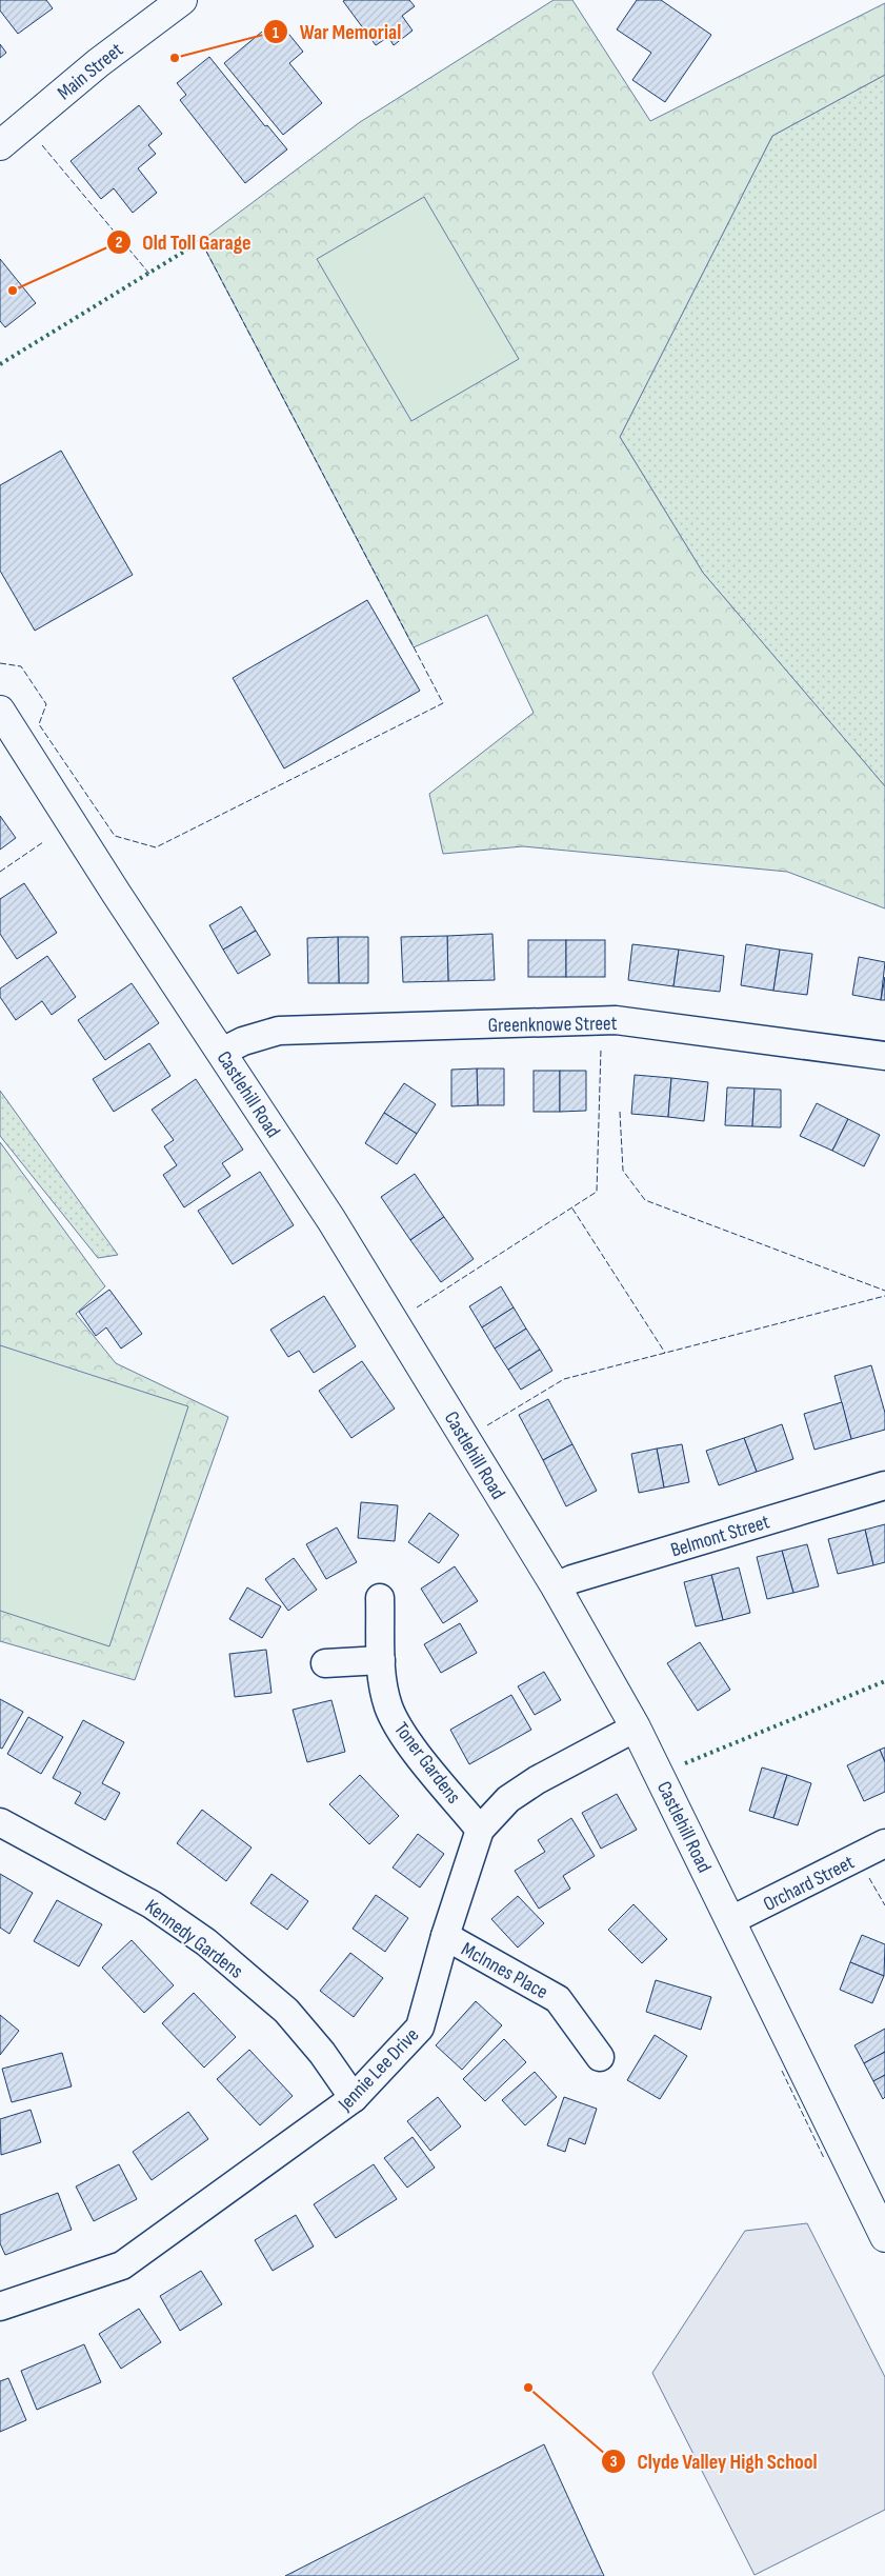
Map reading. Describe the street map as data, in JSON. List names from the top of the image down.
{
  "streets": {
    "main road": ["Main Street", "Castlehill Road"],
    "street": [
      "Greenknowe Street",
      "Belmont Street",
      "Toner Gardens",
      "Orchard Street",
      "Kennedy Gardens",
      "McInnes Place",
      "Jennie Lee Drive"
    ]
  },
  "crossings": [
    ["Greenknowe Street", "Castlehill Road"],
    ["Castlehill Road", "Belmont Street"],
    ["Castlehill Road", "Orchard Street"],
    ["Castlehill Road", "Jennie Lee Drive"],
    ["Toner Gardens", "Jennie Lee Drive"],
    ["Kennedy Gardens", "Jennie Lee Drive"],
    ["McInnes Place", "Jennie Lee Drive"]
  ],
  "places": ["War Memorial", "Old Toll Garage", "Clyde Valley High School"]
}
